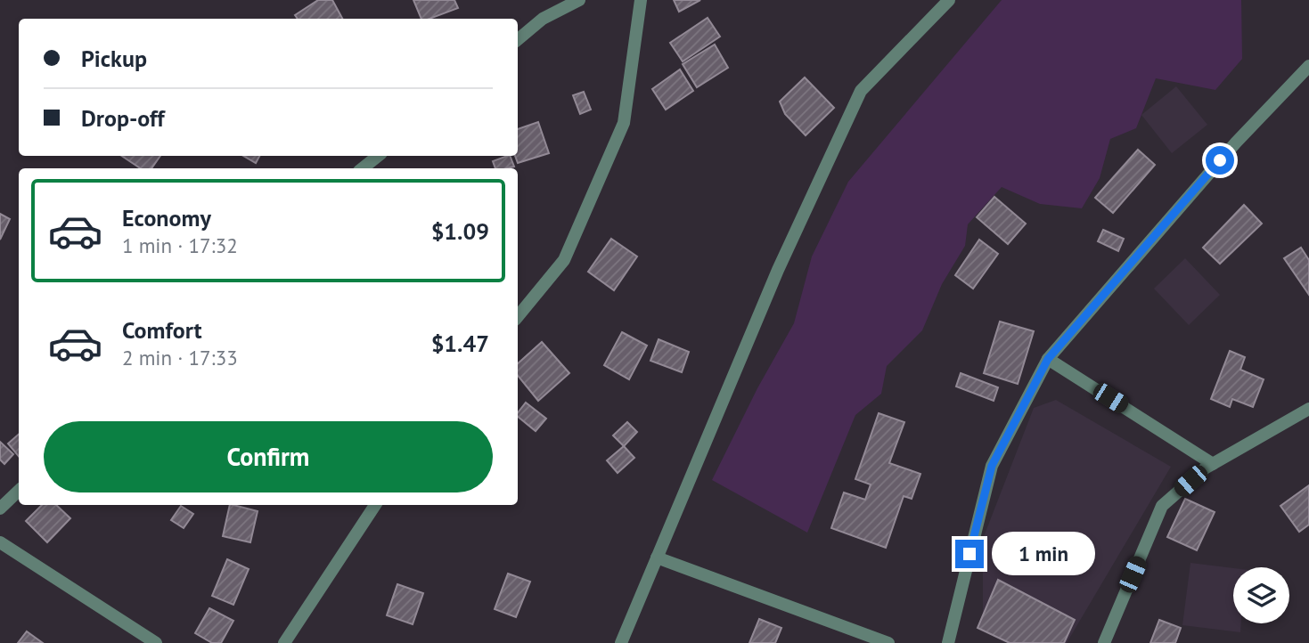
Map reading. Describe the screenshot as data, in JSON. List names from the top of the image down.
{
  "page": {
    "banner": ["Pickup", "Drop-off"],
    "list": [
      {
        "name": "Economy",
        "note": "1 min · 17:32",
        "value": "$1.09"
      },
      {
        "name": "Comfort",
        "note": "2 min · 17:33",
        "value": "$1.47"
      }
    ],
    "buttons": "Confirm",
    "bubble": "1 min"
  }
}
